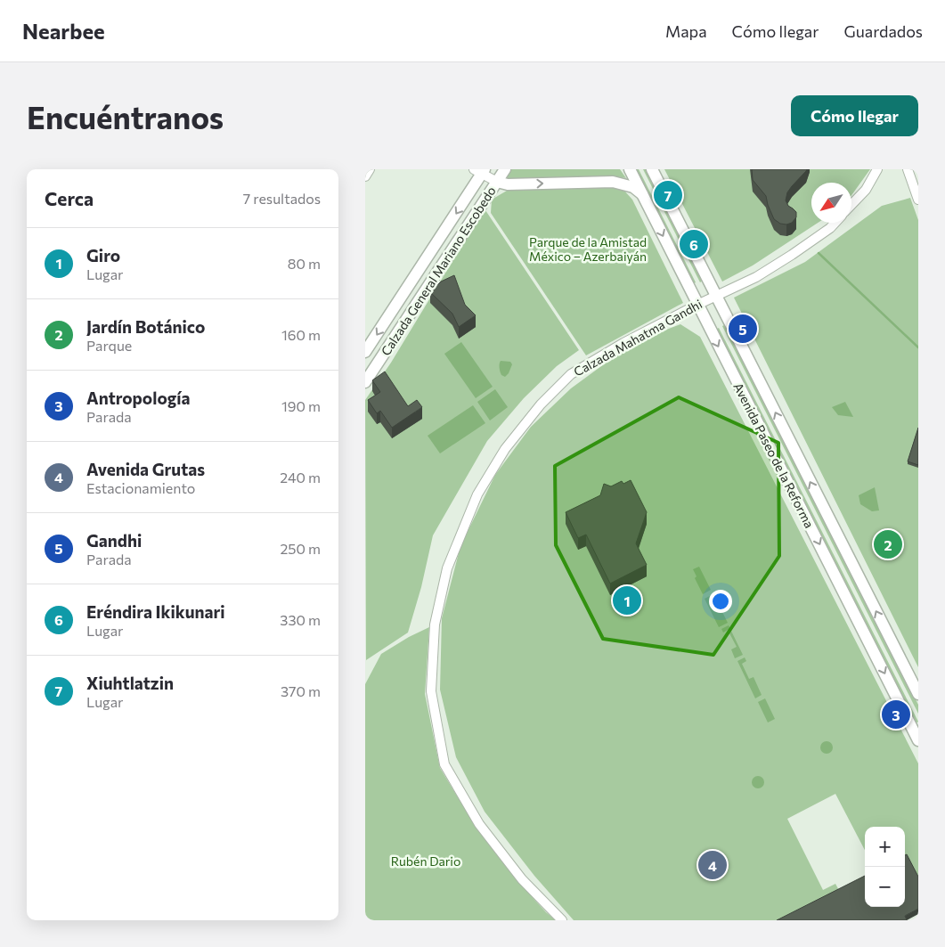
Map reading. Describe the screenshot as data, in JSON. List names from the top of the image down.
{
  "streets": {
    "main road": ["Calzada General Mariano Escobedo", "Avenida Paseo de la Reforma"],
    "street": ["Calzada Mahatma Gandhi"]
  },
  "crossings": [
    ["Calzada Mahatma Gandhi", "Avenida Paseo de la Reforma"]
  ],
  "parks": ["Parque de la Amistad México – Azerbaiyán", "Rubén Dario"],
  "north": "bottom left",
  "page": {
    "header": "Nearbee",
    "nav": ["Mapa", "Cómo llegar", "Guardados"],
    "buttons": "Cómo llegar",
    "title": "Encuéntranos",
    "heading": ["Cerca", "7 resultados"],
    "pins": [
      "7",
      "6",
      "5",
      "2",
      "1",
      "3",
      "4"
    ],
    "list": [
      {
        "mark": "1",
        "name": "Giro",
        "note": "Lugar",
        "value": "80 m"
      },
      {
        "mark": "2",
        "name": "Jardín Botánico",
        "note": "Parque",
        "value": "160 m"
      },
      {
        "mark": "3",
        "name": "Antropología",
        "note": "Parada",
        "value": "190 m"
      },
      {
        "mark": "4",
        "name": "Avenida Grutas",
        "note": "Estacionamiento",
        "value": "240 m"
      },
      {
        "mark": "5",
        "name": "Gandhi",
        "note": "Parada",
        "value": "250 m"
      },
      {
        "mark": "6",
        "name": "Eréndira Ikikunari",
        "note": "Lugar",
        "value": "330 m"
      },
      {
        "mark": "7",
        "name": "Xiuhtlatzin",
        "note": "Lugar",
        "value": "370 m"
      }
    ],
    "map_buttons": ["+", "−"]
  }
}
